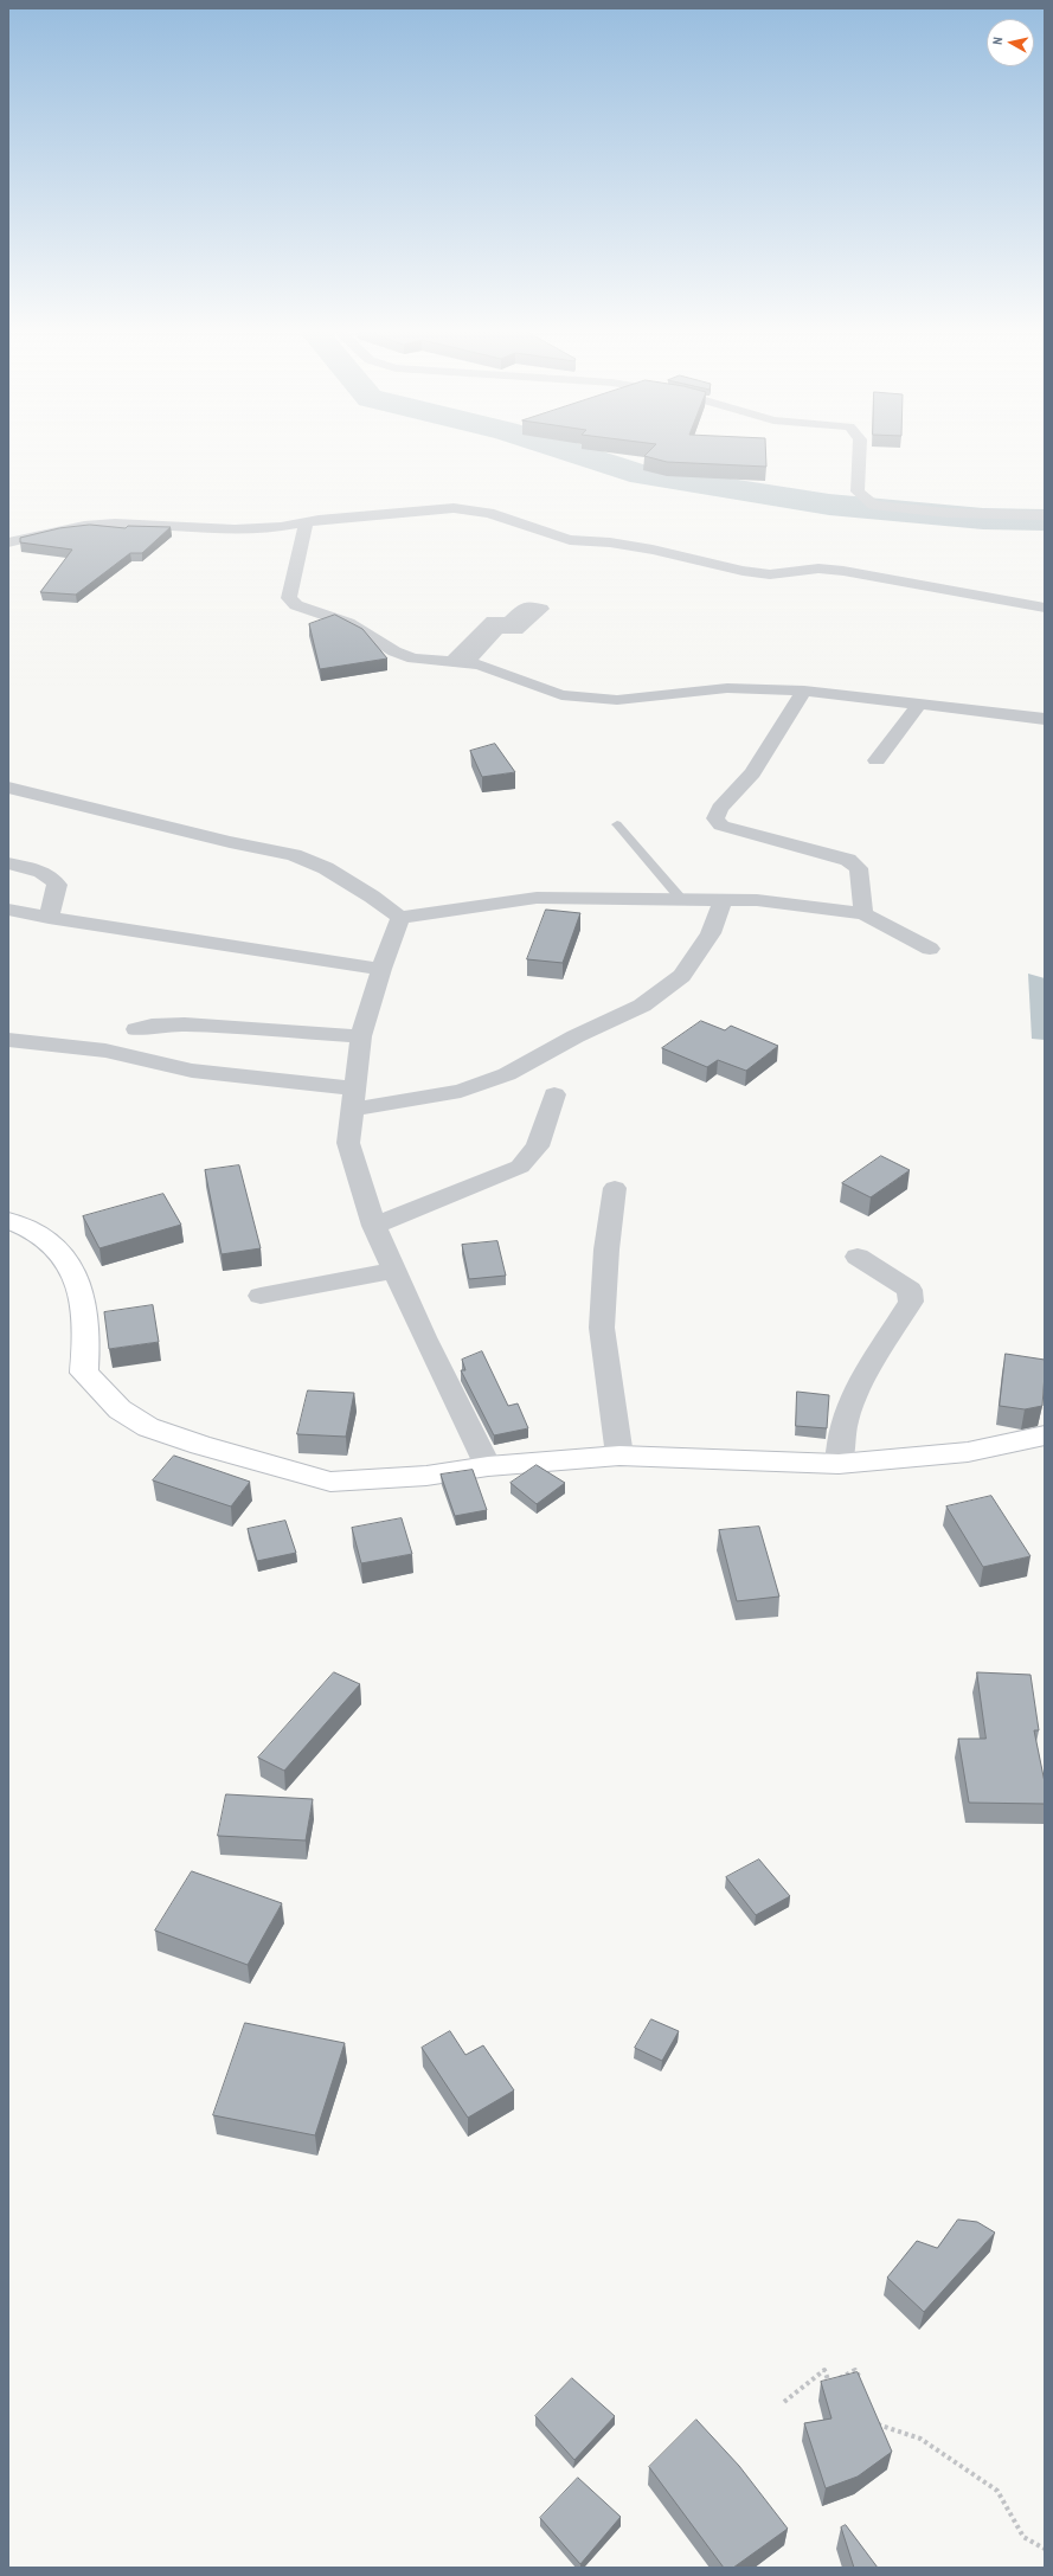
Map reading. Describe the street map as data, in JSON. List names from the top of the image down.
{
  "north": "left"
}
